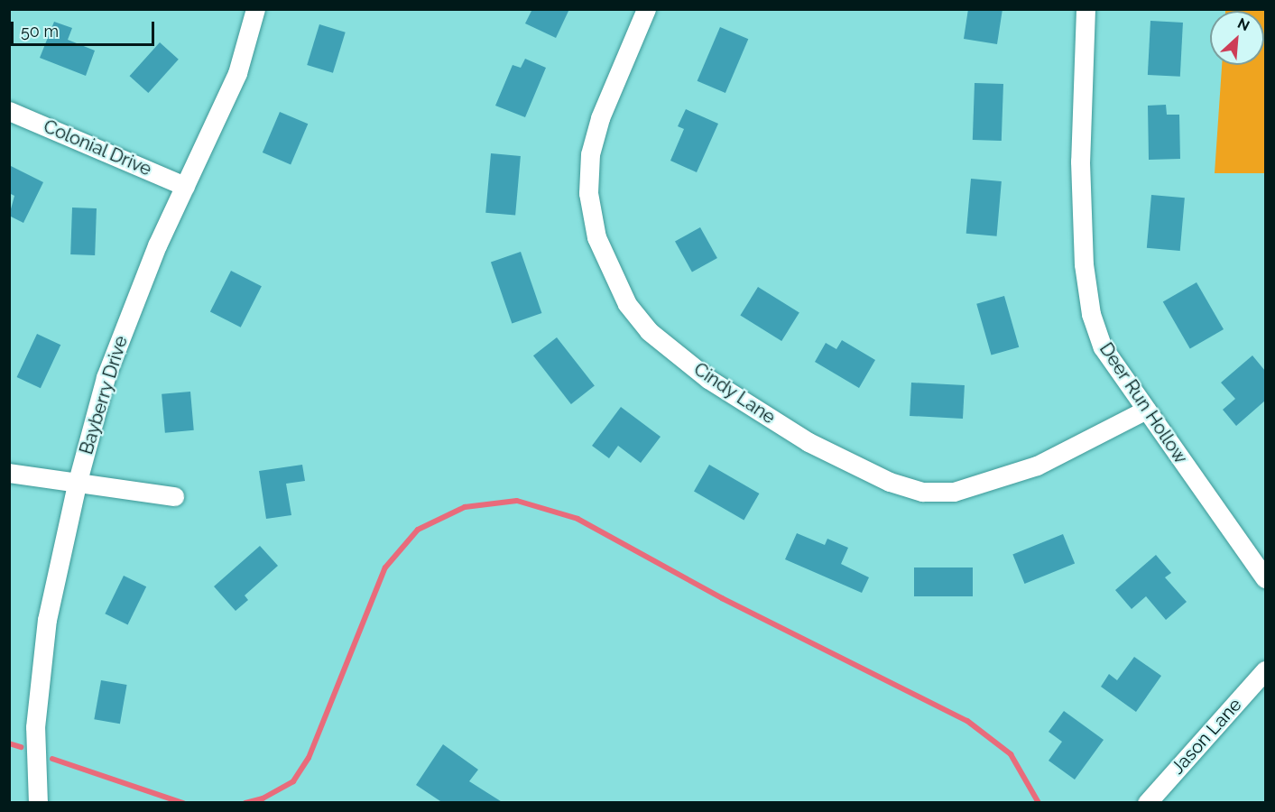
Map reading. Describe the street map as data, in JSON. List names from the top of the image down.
{
  "streets": {
    "street": [
      "Colonial Drive",
      "Cindy Lane",
      "Bayberry Drive",
      "Deer Run Hollow",
      "Jason Lane"
    ]
  },
  "crossings": [
    ["Colonial Drive", "Bayberry Drive"],
    ["Cindy Lane", "Deer Run Hollow"]
  ],
  "scale_bar": "50 m",
  "north": "top right"
}
